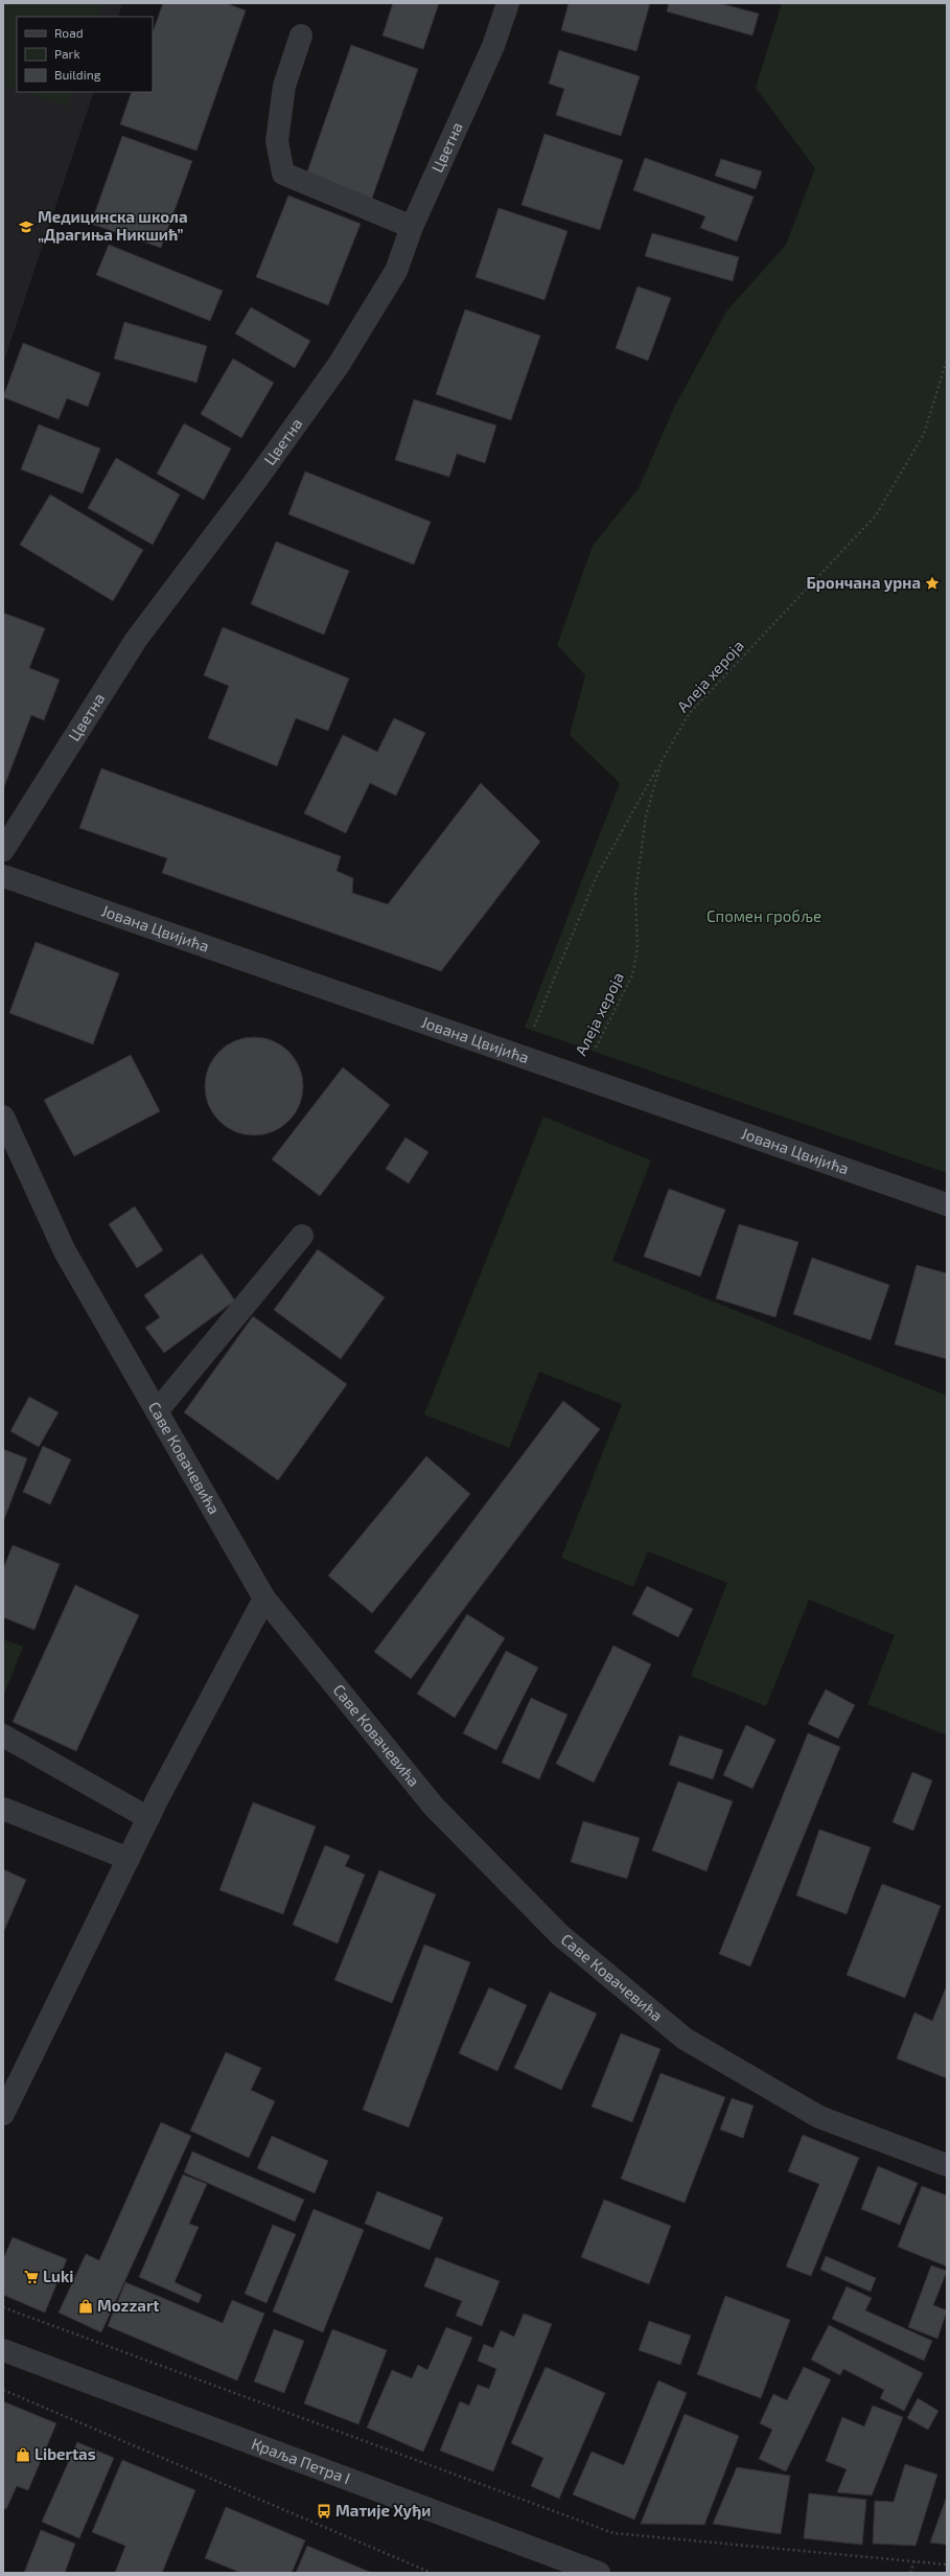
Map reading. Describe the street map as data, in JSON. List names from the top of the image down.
{
  "streets": {
    "street": [
      "Цветна",
      "Јована Цвијића",
      "Саве Ковачевића",
      "Краља Петра I"
    ],
    "path": ["Алеја хероја"]
  },
  "crossings": [
    ["Алеја хероја", "Јована Цвијића"]
  ],
  "parks": ["Спомен гробље"],
  "places": {
    "school or university": ["Медицинска школа „Драгиња Никшић”"],
    "place": ["Брончана урна"],
    "supermarket": ["Luki"],
    "shop": ["Mozzart", "Libertas"],
    "bus stop": ["Матије Хуђи"]
  },
  "legend": ["Road", "Park", "Building"]
}
